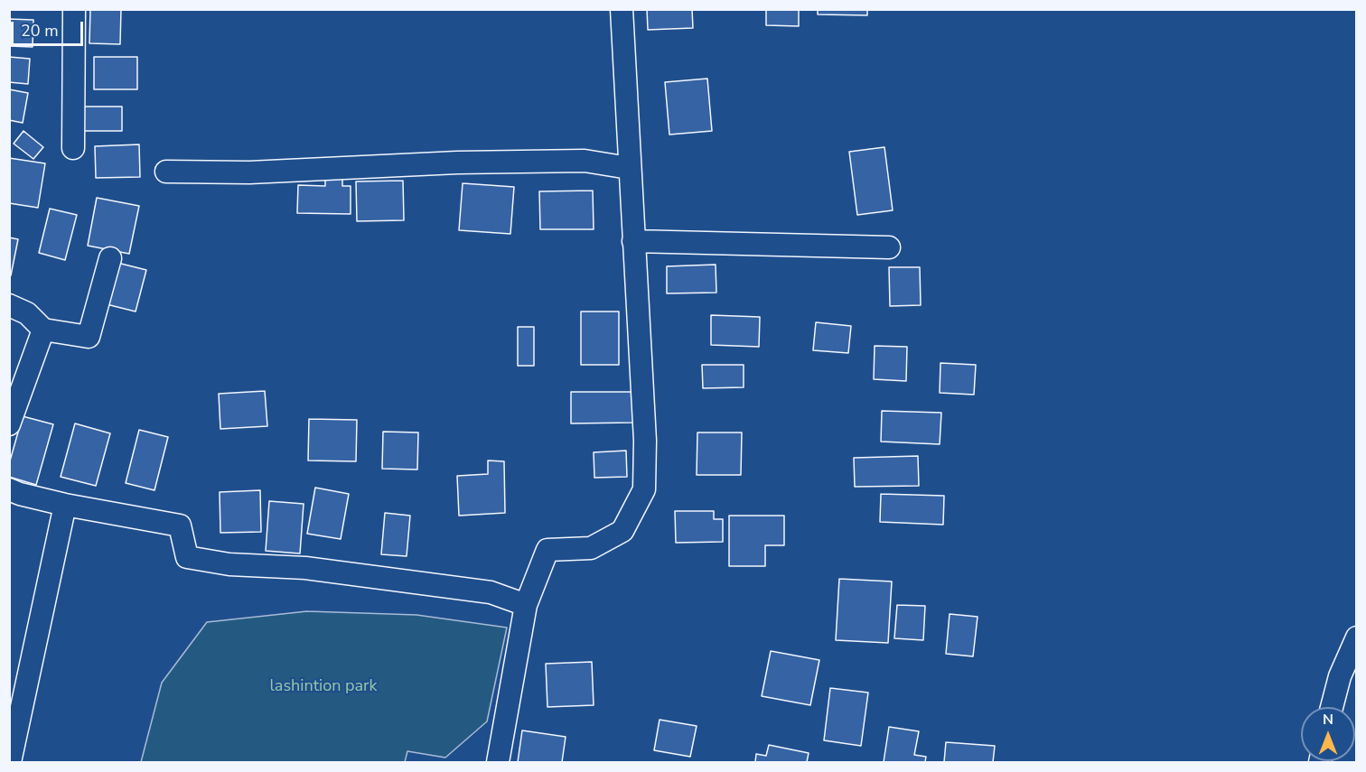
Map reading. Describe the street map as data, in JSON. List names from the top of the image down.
{
  "parks": ["lashintion park"],
  "scale_bar": "20 m",
  "north": "top"
}
